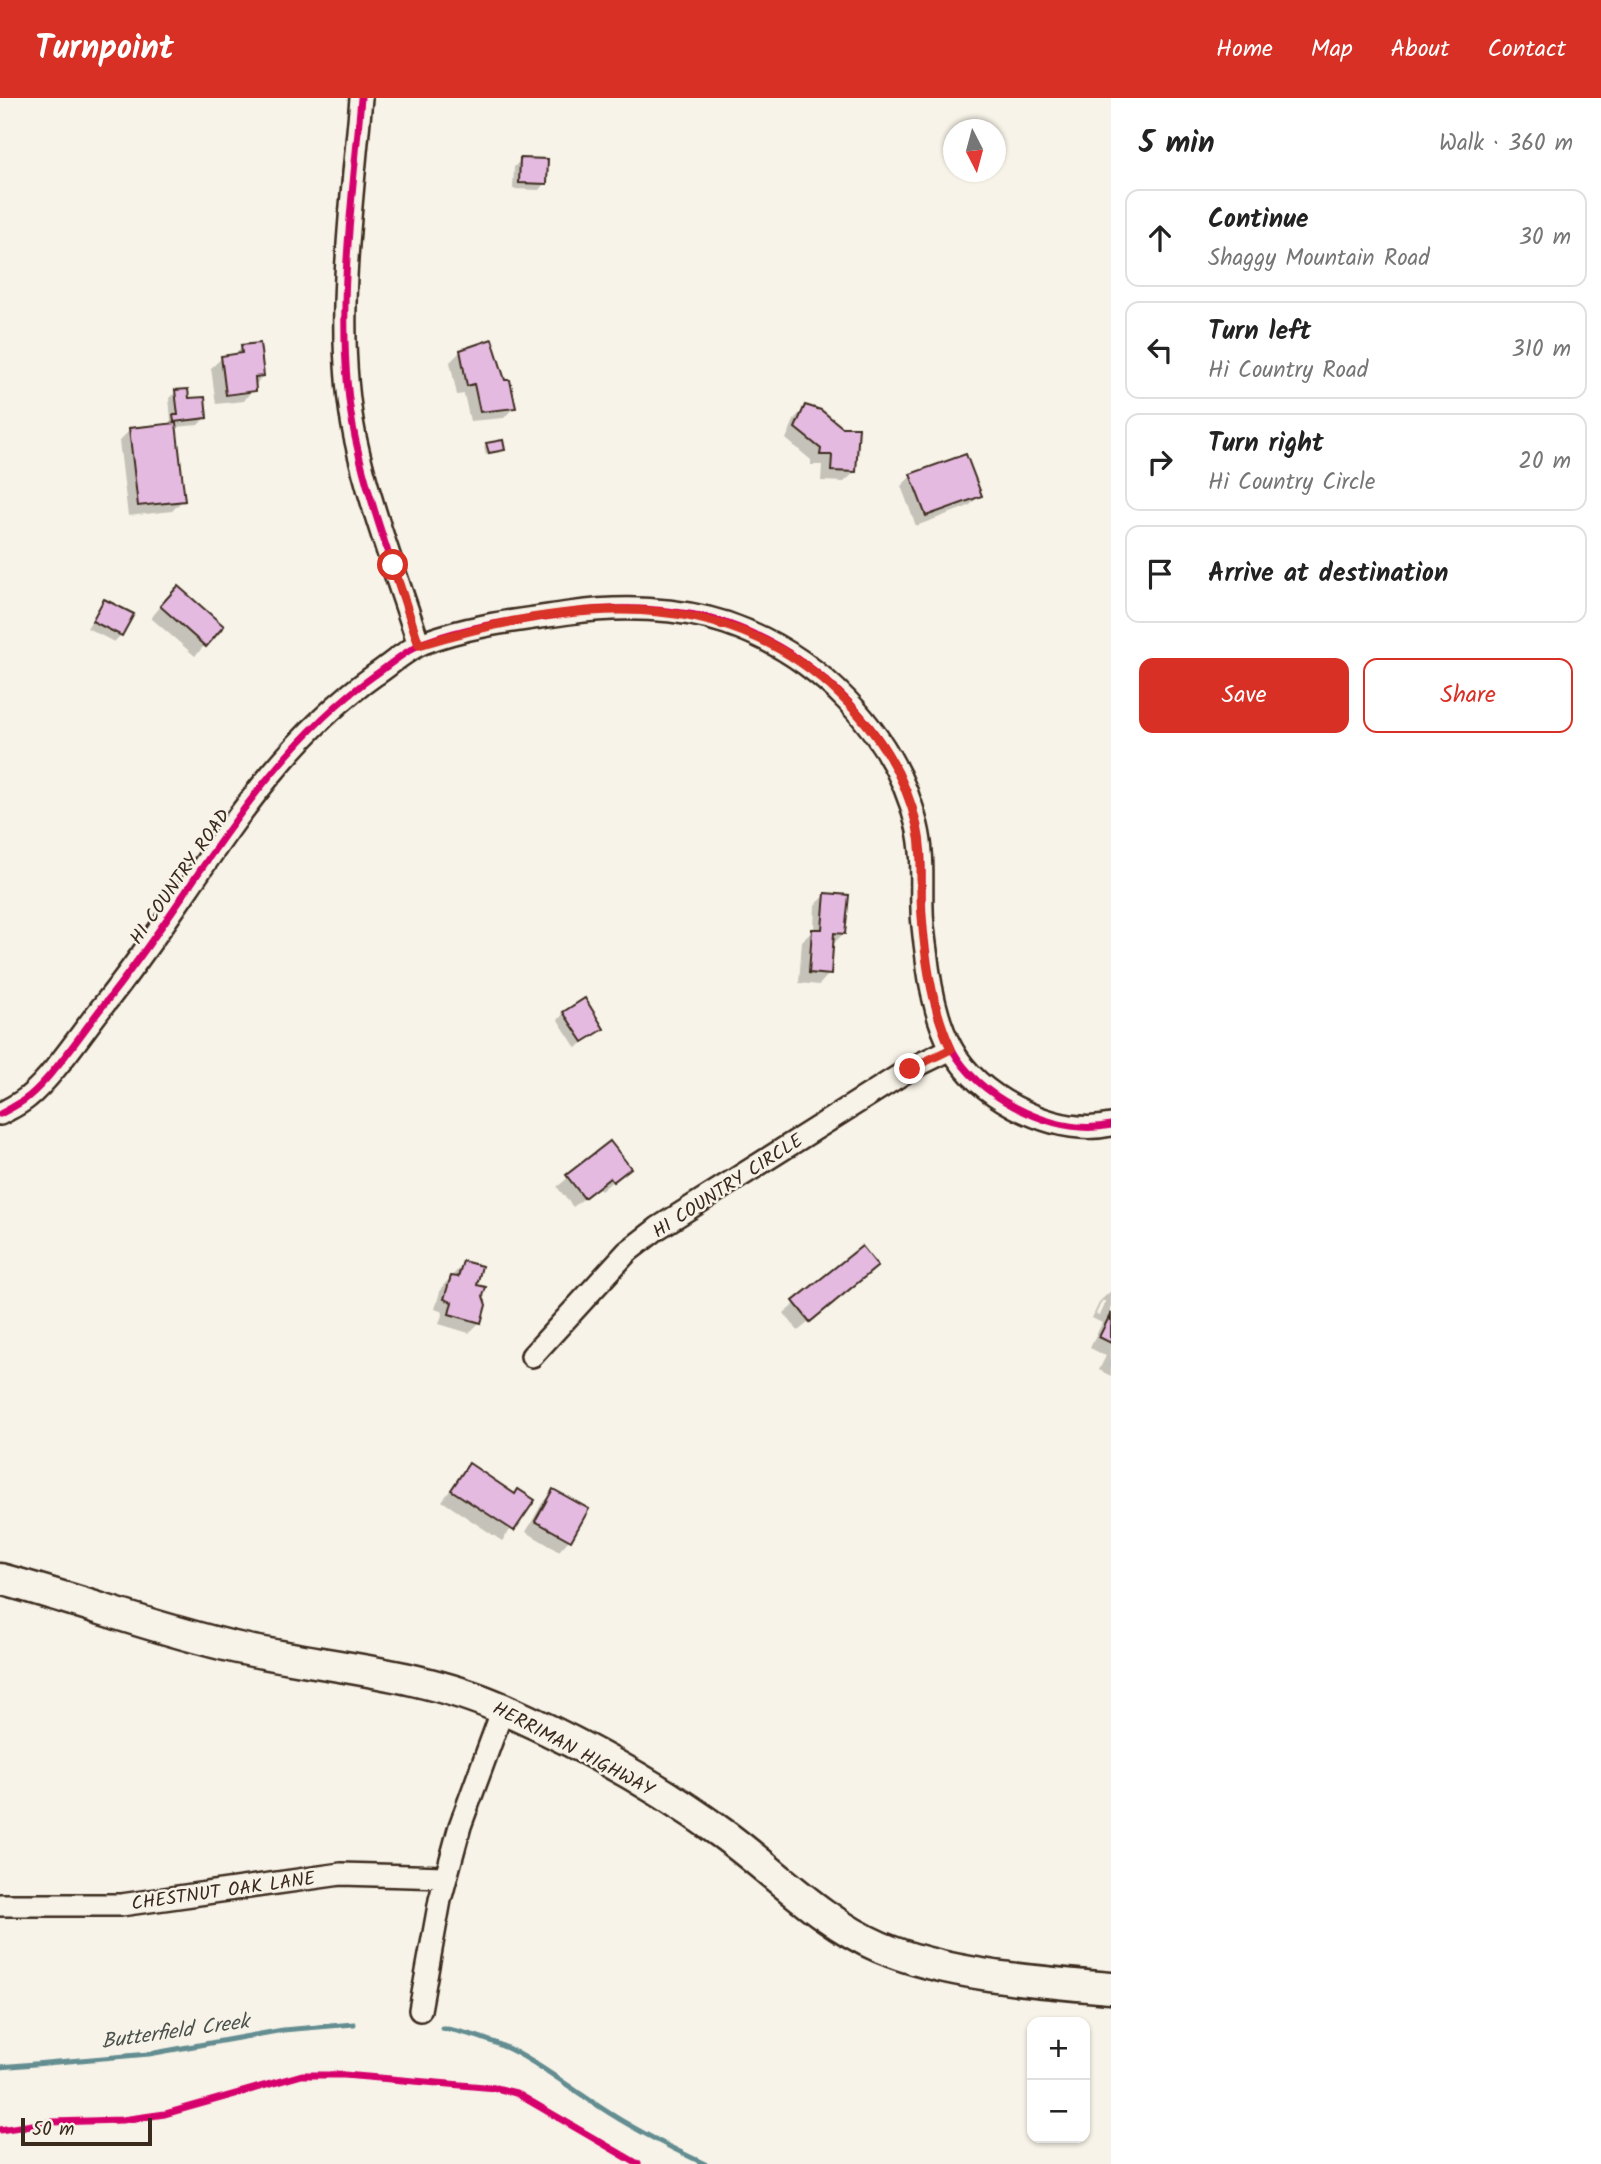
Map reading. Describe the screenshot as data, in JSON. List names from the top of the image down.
{
  "streets": {
    "main road": ["HERRIMAN HIGHWAY"],
    "street": ["HI COUNTRY ROAD", "HI COUNTRY CIRCLE", "CHESTNUT OAK LANE"]
  },
  "crossings": [
    ["HI COUNTRY ROAD", "HI COUNTRY CIRCLE"]
  ],
  "water": ["Butterfield Creek"],
  "scale_bar": "50 m",
  "north": "bottom",
  "page": {
    "header": "Turnpoint",
    "nav": [
      "Home",
      "Map",
      "About",
      "Contact"
    ],
    "heading": ["5 min", "Walk · 360 m"],
    "list": [
      ["Continue", "Shaggy Mountain Road", "30 m"],
      ["Turn left", "Hi Country Road", "310 m"],
      ["Turn right", "Hi Country Circle", "20 m"],
      "Arrive at destination"
    ],
    "buttons": ["Save", "Share"],
    "map_buttons": ["+", "−"],
    "scale": "50 m"
  }
}
